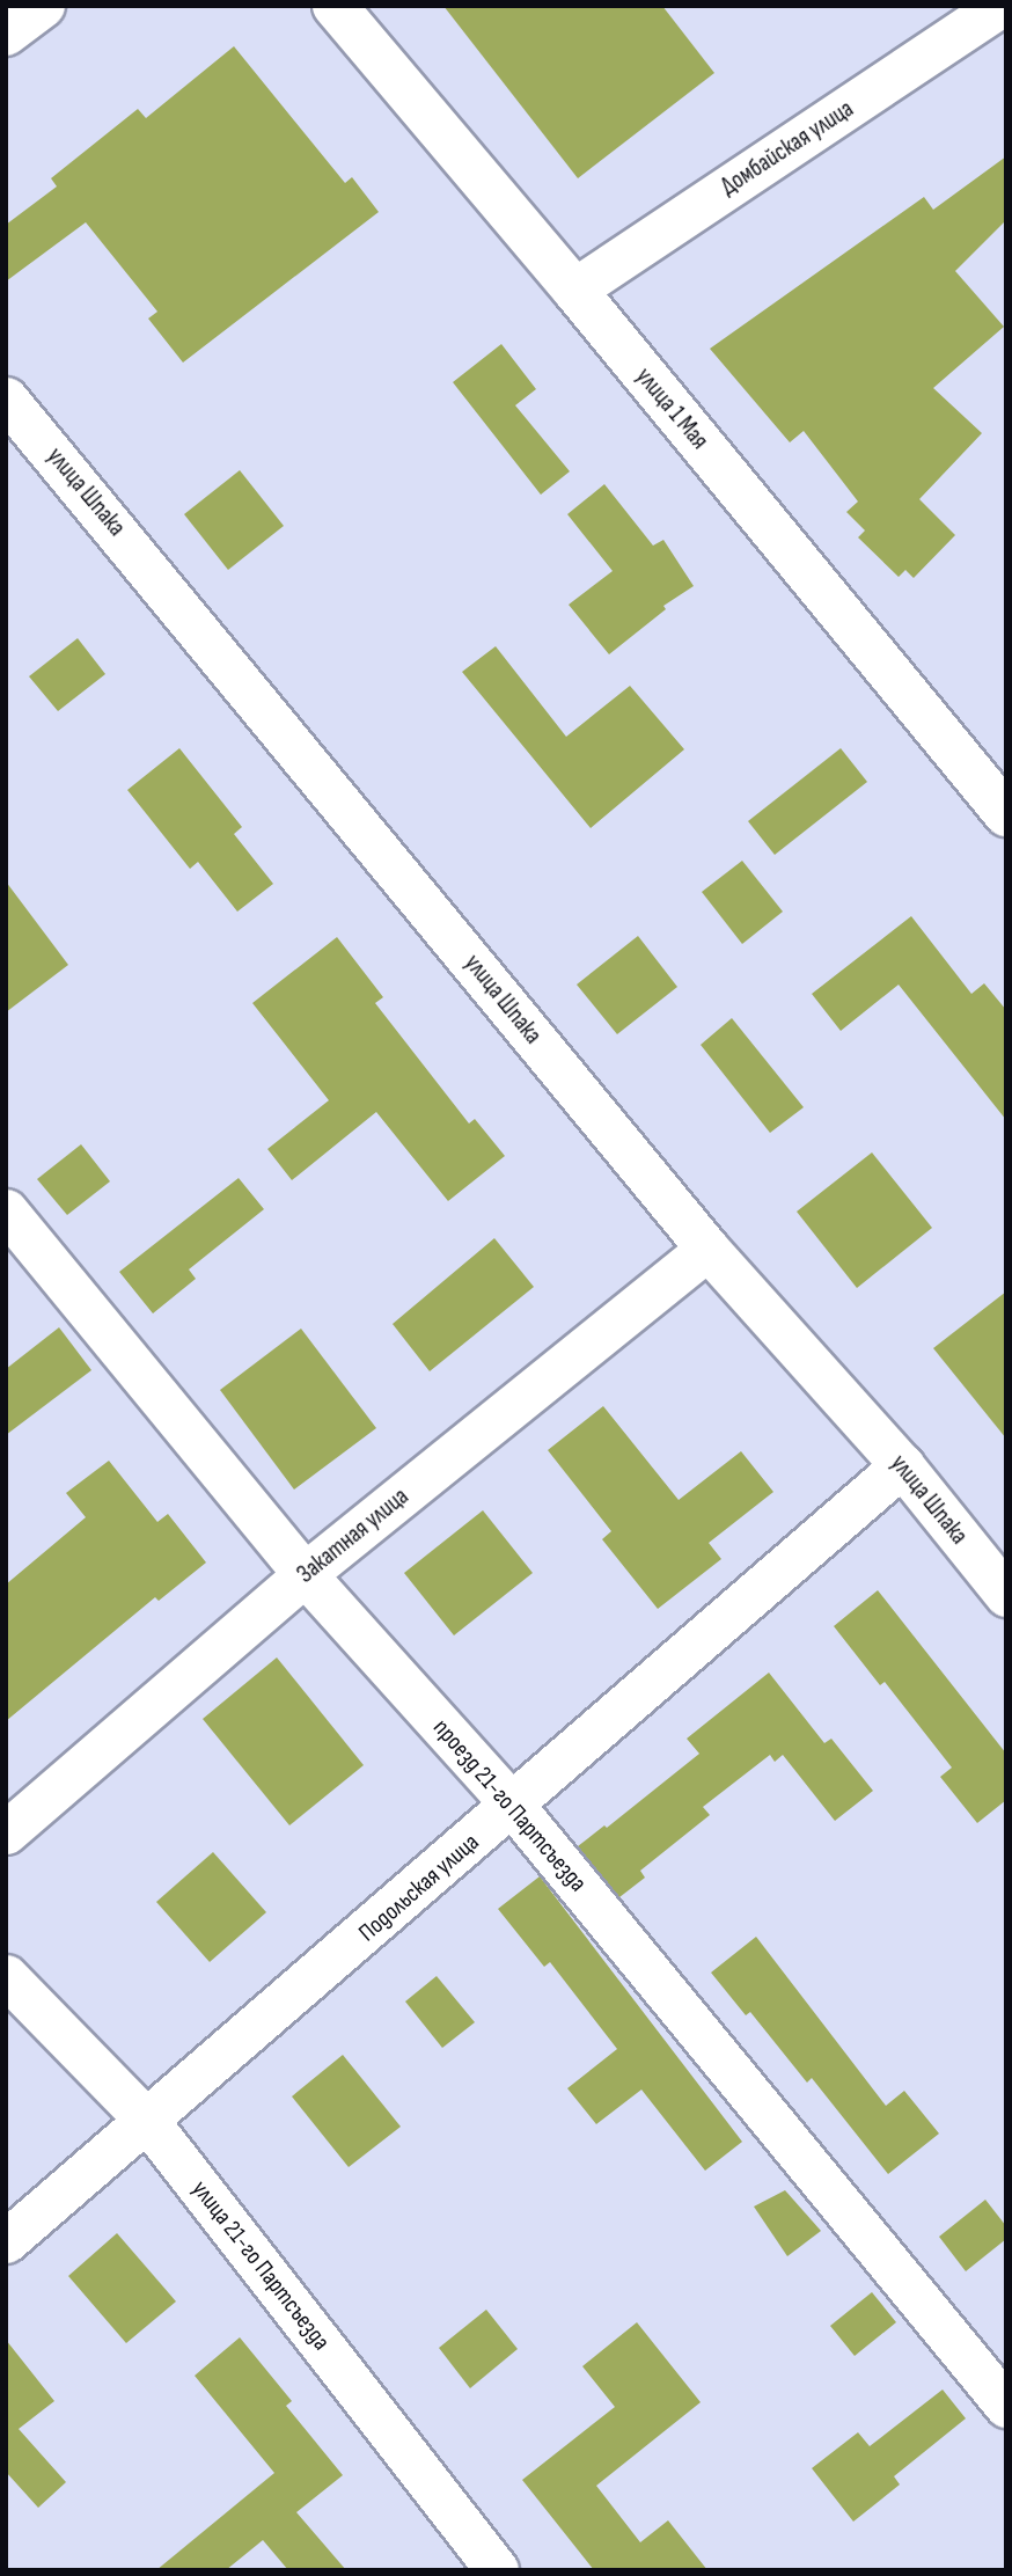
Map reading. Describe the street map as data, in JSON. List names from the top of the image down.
{
  "streets": {
    "street": [
      "Домбайская улица",
      "улица 1 Мая",
      "улица Шпака",
      "Закатная улица",
      "проезд 21-го Партсъезда",
      "Подольская улица",
      "улица 21-го Партсъезда"
    ]
  },
  "crossings": [
    ["Домбайская улица", "улица 1 Мая"],
    ["улица Шпака", "Закатная улица"],
    ["улица Шпака", "Подольская улица"],
    ["Закатная улица", "проезд 21-го Партсъезда"],
    ["проезд 21-го Партсъезда", "Подольская улица"],
    ["Подольская улица", "улица 21-го Партсъезда"]
  ]
}
